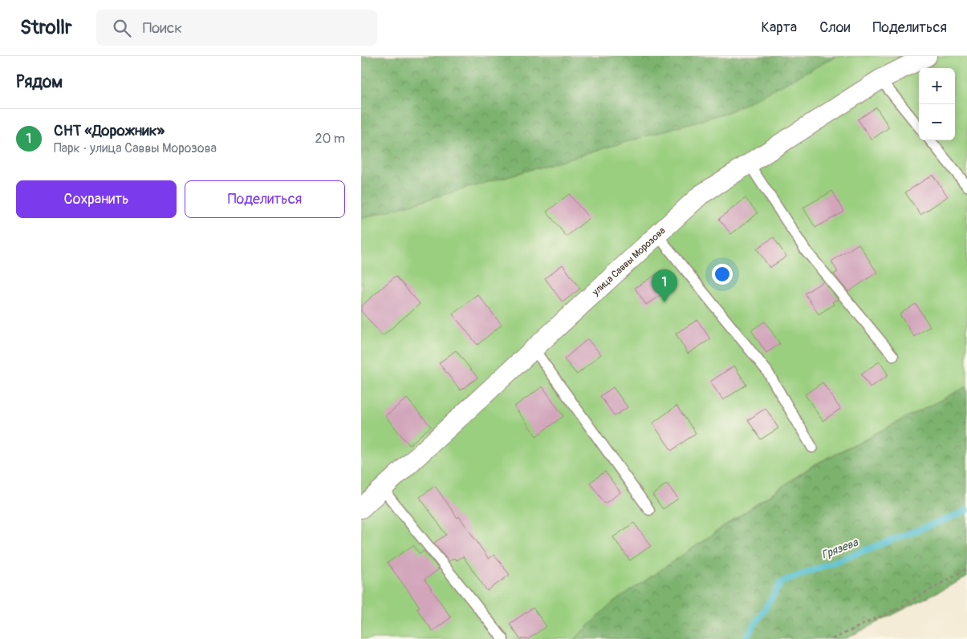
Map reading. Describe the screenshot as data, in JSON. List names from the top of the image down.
{
  "streets": {
    "street": ["улица Саввы Морозова"]
  },
  "water": ["Грязева"],
  "page": {
    "header": "Strollr",
    "search": "Поиск",
    "nav": ["Карта", "Слои", "Поделиться"],
    "heading": "Рядом",
    "map_buttons": ["+", "−"],
    "list": [
      {
        "mark": "1",
        "name": "СНТ «Дорожник»",
        "note": "Парк · улица Саввы Морозова",
        "value": "20 m"
      }
    ],
    "buttons": ["Сохранить", "Поделиться"],
    "pins": "1"
  }
}
